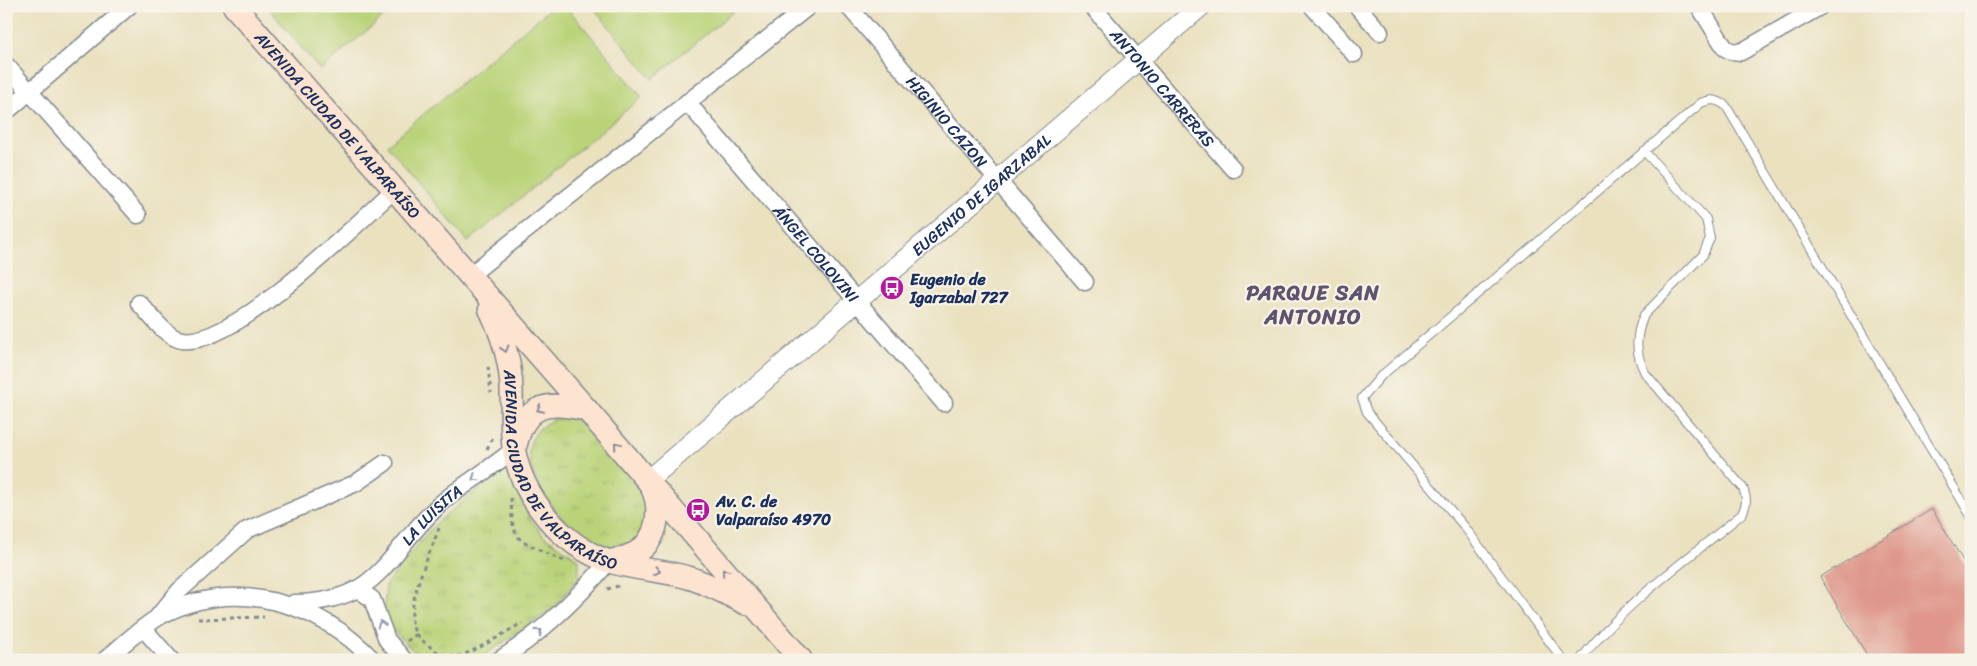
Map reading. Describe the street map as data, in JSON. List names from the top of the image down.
{
  "streets": {
    "main road": ["AVENIDA CIUDAD DE VALPARAÍSO"],
    "street": [
      "ANTONIO CARRERAS",
      "HIGINIO CAZON",
      "EUGENIO DE IGARZABAL",
      "ÁNGEL COLOVINI",
      "LA LUISITA"
    ]
  },
  "crossings": [
    ["ANTONIO CARRERAS", "EUGENIO DE IGARZABAL"],
    ["HIGINIO CAZON", "EUGENIO DE IGARZABAL"],
    ["AVENIDA CIUDAD DE VALPARAÍSO", "EUGENIO DE IGARZABAL"],
    ["AVENIDA CIUDAD DE VALPARAÍSO", "LA LUISITA"],
    ["EUGENIO DE IGARZABAL", "ÁNGEL COLOVINI"],
    ["EUGENIO DE IGARZABAL", "LA LUISITA"]
  ],
  "districts": ["PARQUE SAN ANTONIO"],
  "places": {
    "bus stop": ["Eugenio de Igarzabal 727", "Av. C. de Valparaíso 4970"]
  }
}
